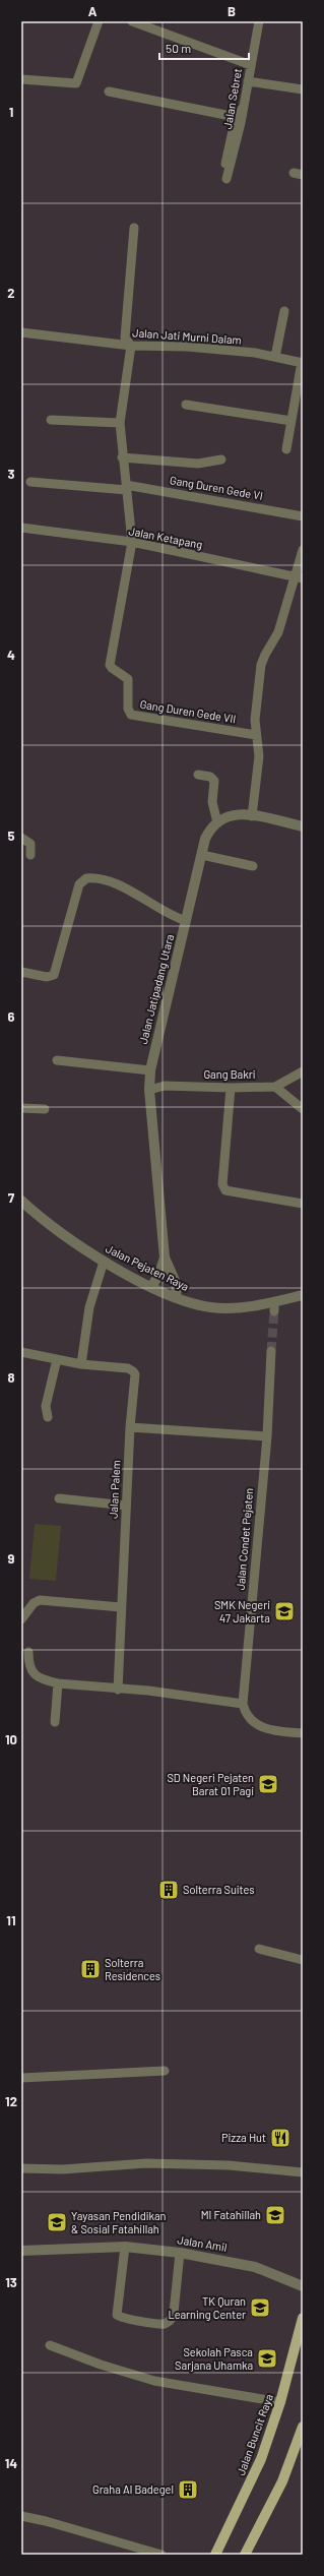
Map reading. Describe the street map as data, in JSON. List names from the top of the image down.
{
  "streets": {
    "main road": ["Jalan Buncit Raya"],
    "street": [
      "Jalan Sebret",
      "Jalan Jati Murni Dalam",
      "Gang Duren Gede VI",
      "Jalan Ketapang",
      "Gang Duren Gede VII",
      "Jalan Jatipadang Utara",
      "Gang Bakri",
      "Jalan Pejaten Raya",
      "Jalan Palem",
      "Jalan Condet Pejaten",
      "Jalan Amil"
    ]
  },
  "crossings": [
    ["Jalan Ketapang", "Gang Duren Gede VII"],
    ["Jalan Jatipadang Utara", "Gang Bakri"],
    ["Jalan Jatipadang Utara", "Jalan Pejaten Raya"]
  ],
  "places": {
    "school or university": [
      "SMK Negeri 47 Jakarta",
      "SD Negeri Pejaten Barat 01 Pagi",
      "MI Fatahillah",
      "Yayasan Pendidikan & Sosial Fatahillah",
      "TK Quran Learning Center",
      "Sekolah Pasca Sarjana Uhamka"
    ],
    "building": ["Solterra Suites", "Solterra Residences", "Graha Al Badegel"],
    "restaurant": ["Pizza Hut"]
  },
  "scale_bar": "50 m",
  "grid": {
    "columns": ["A", "B"],
    "rows": [
      "1",
      "2",
      "3",
      "4",
      "5",
      "6",
      "7",
      "8",
      "9",
      "10",
      "11",
      "12",
      "13",
      "14"
    ]
  }
}
